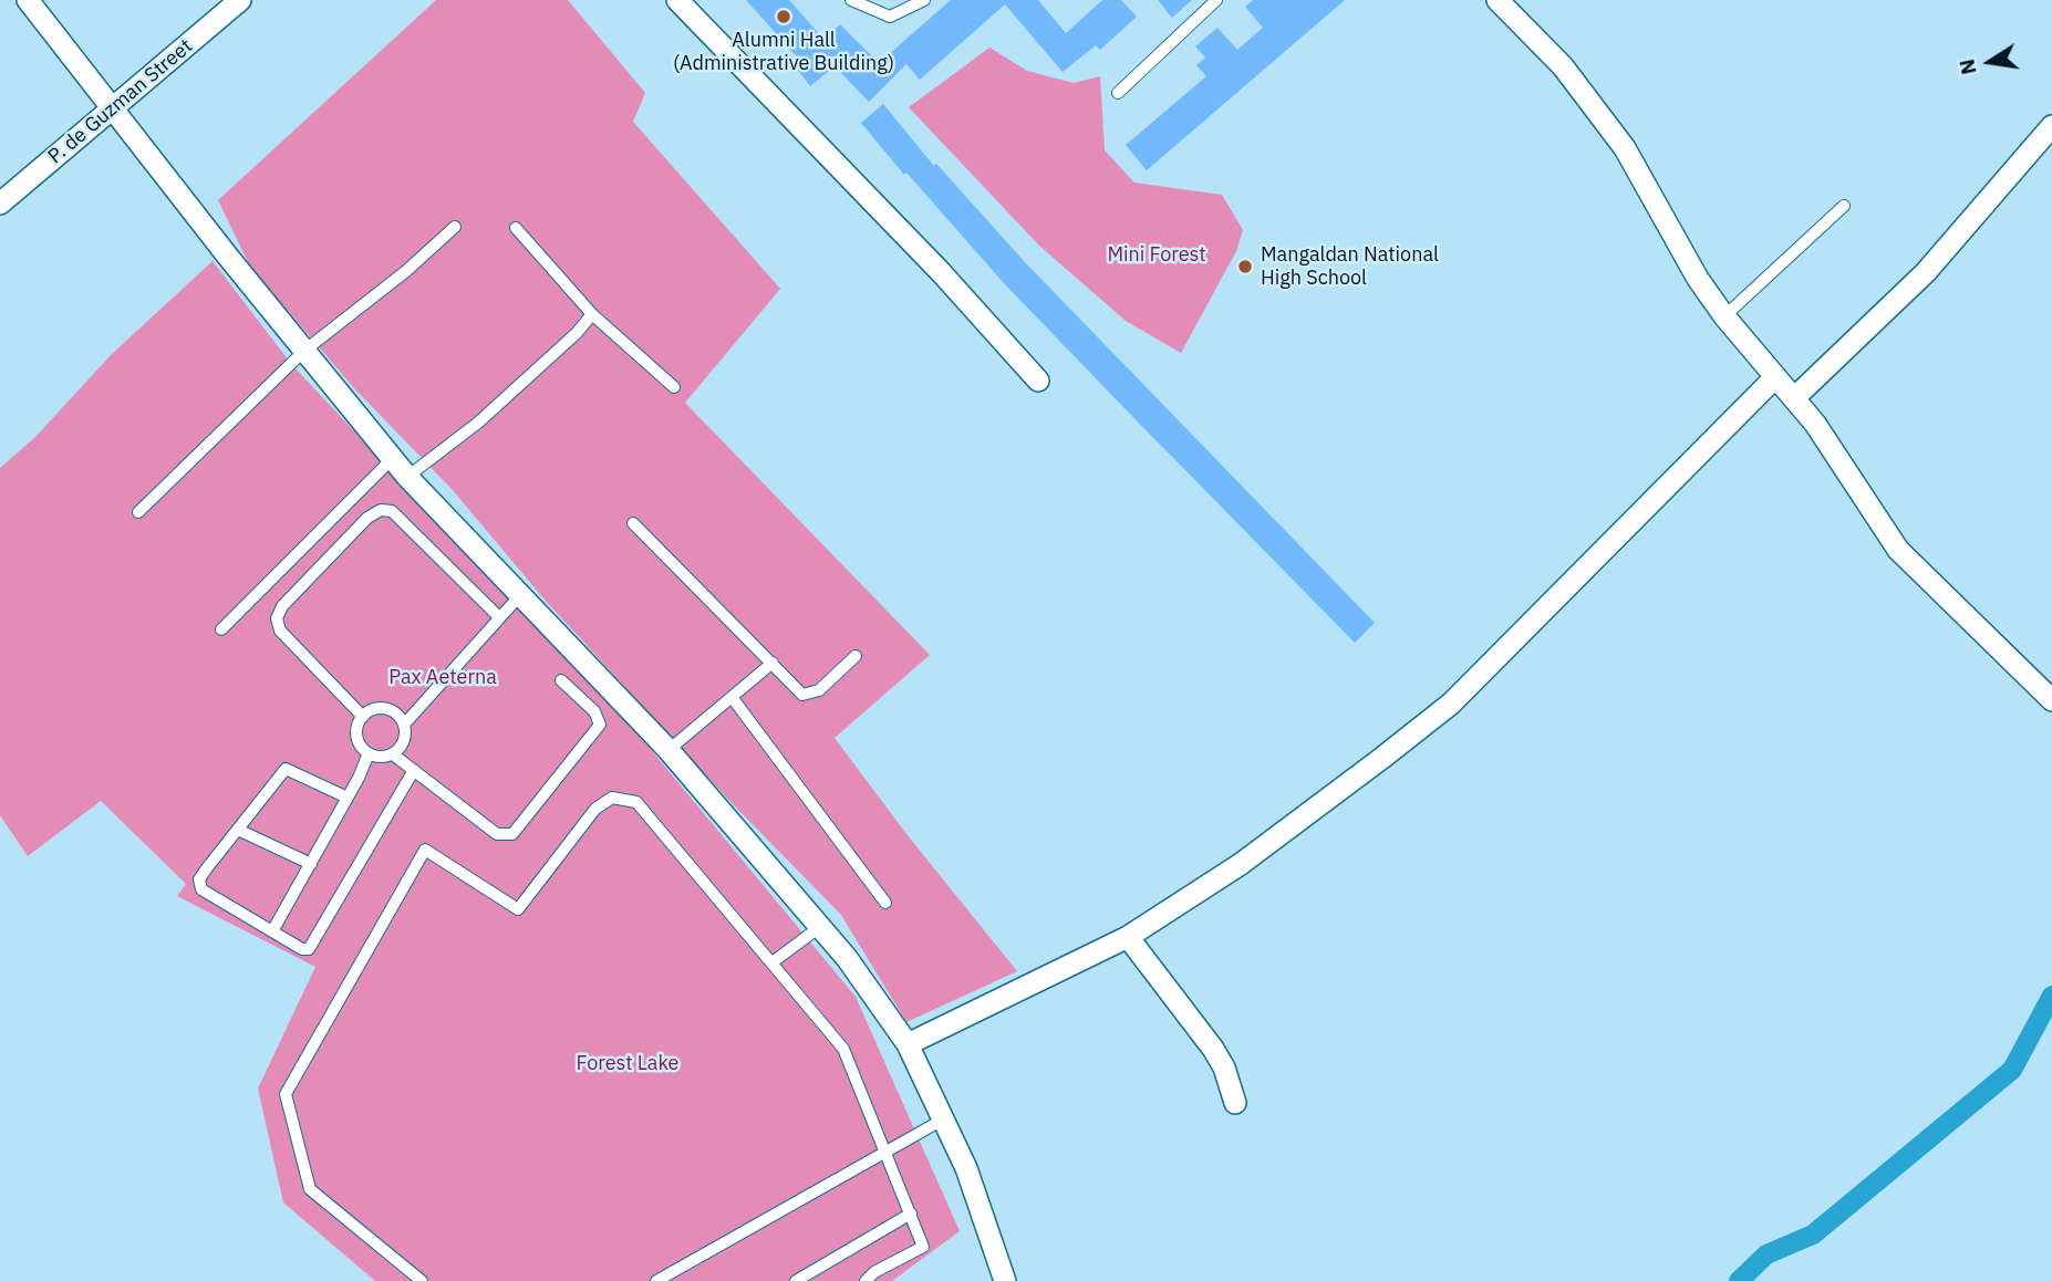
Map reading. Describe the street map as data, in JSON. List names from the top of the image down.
{
  "streets": {
    "street": ["P. de Guzman Street"]
  },
  "parks": ["Mini Forest", "Pax Aeterna", "Forest Lake"],
  "places": ["Alumni Hall (Administrative Building)", "Mangaldan National High School"],
  "north": "left"
}
